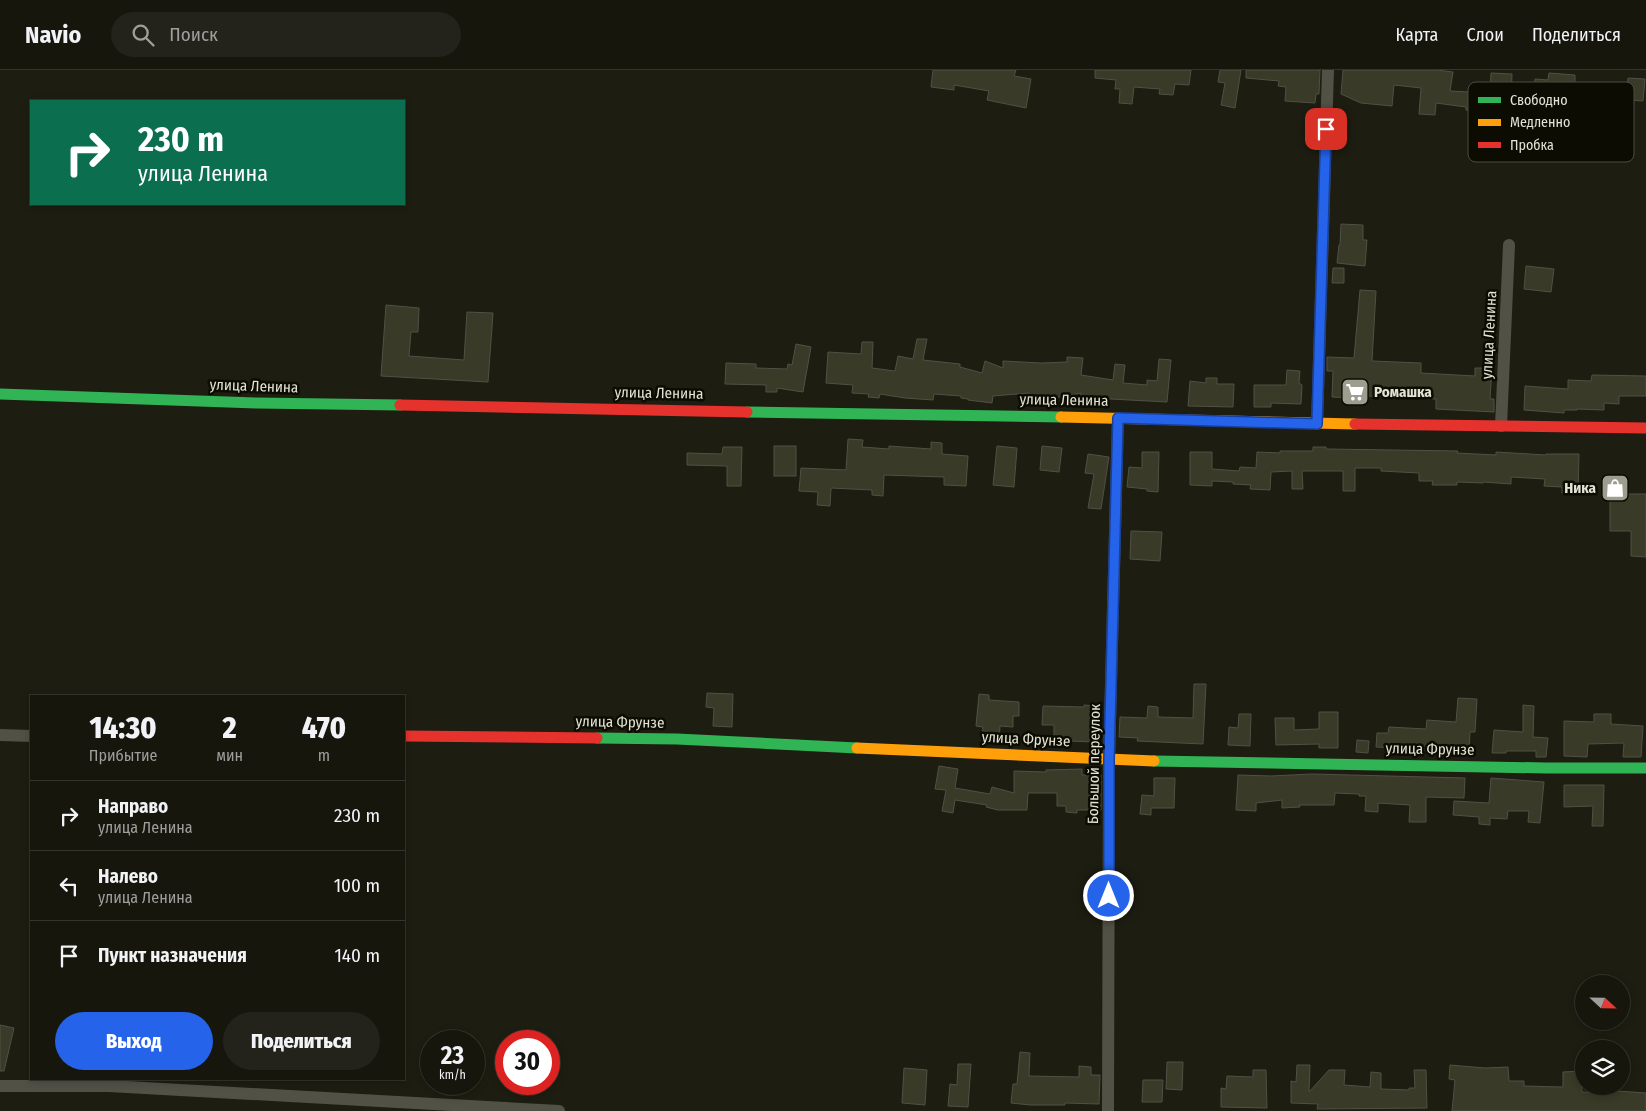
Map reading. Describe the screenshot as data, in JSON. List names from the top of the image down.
{
  "streets": {
    "street": ["улица Ленина", "улица Фрунзе", "Большой переулок"]
  },
  "crossings": [
    ["улица Ленина", "Большой переулок"],
    ["улица Фрунзе", "Большой переулок"]
  ],
  "places": {
    "supermarket": ["Ромашка"],
    "shop": ["Ника"]
  },
  "legend": ["Свободно", "Медленно", "Пробка"],
  "north": "right",
  "page": {
    "header": "Navio",
    "search": "Поиск",
    "nav": ["Карта", "Слои", "Поделиться"],
    "turn": ["230 m", "улица Ленина"],
    "eta": [
      "14:30",
      "Прибытие",
      "2",
      "мин",
      "470",
      "m"
    ],
    "list": [
      {
        "name": "Направо",
        "note": "улица Ленина",
        "value": "230 m"
      },
      {
        "name": "Налево",
        "note": "улица Ленина",
        "value": "100 m"
      },
      {
        "name": "Пункт назначения",
        "value": "140 m"
      }
    ],
    "buttons": ["Выход", "Поделиться"],
    "speed": "23 km/h",
    "limit": "30"
  }
}
